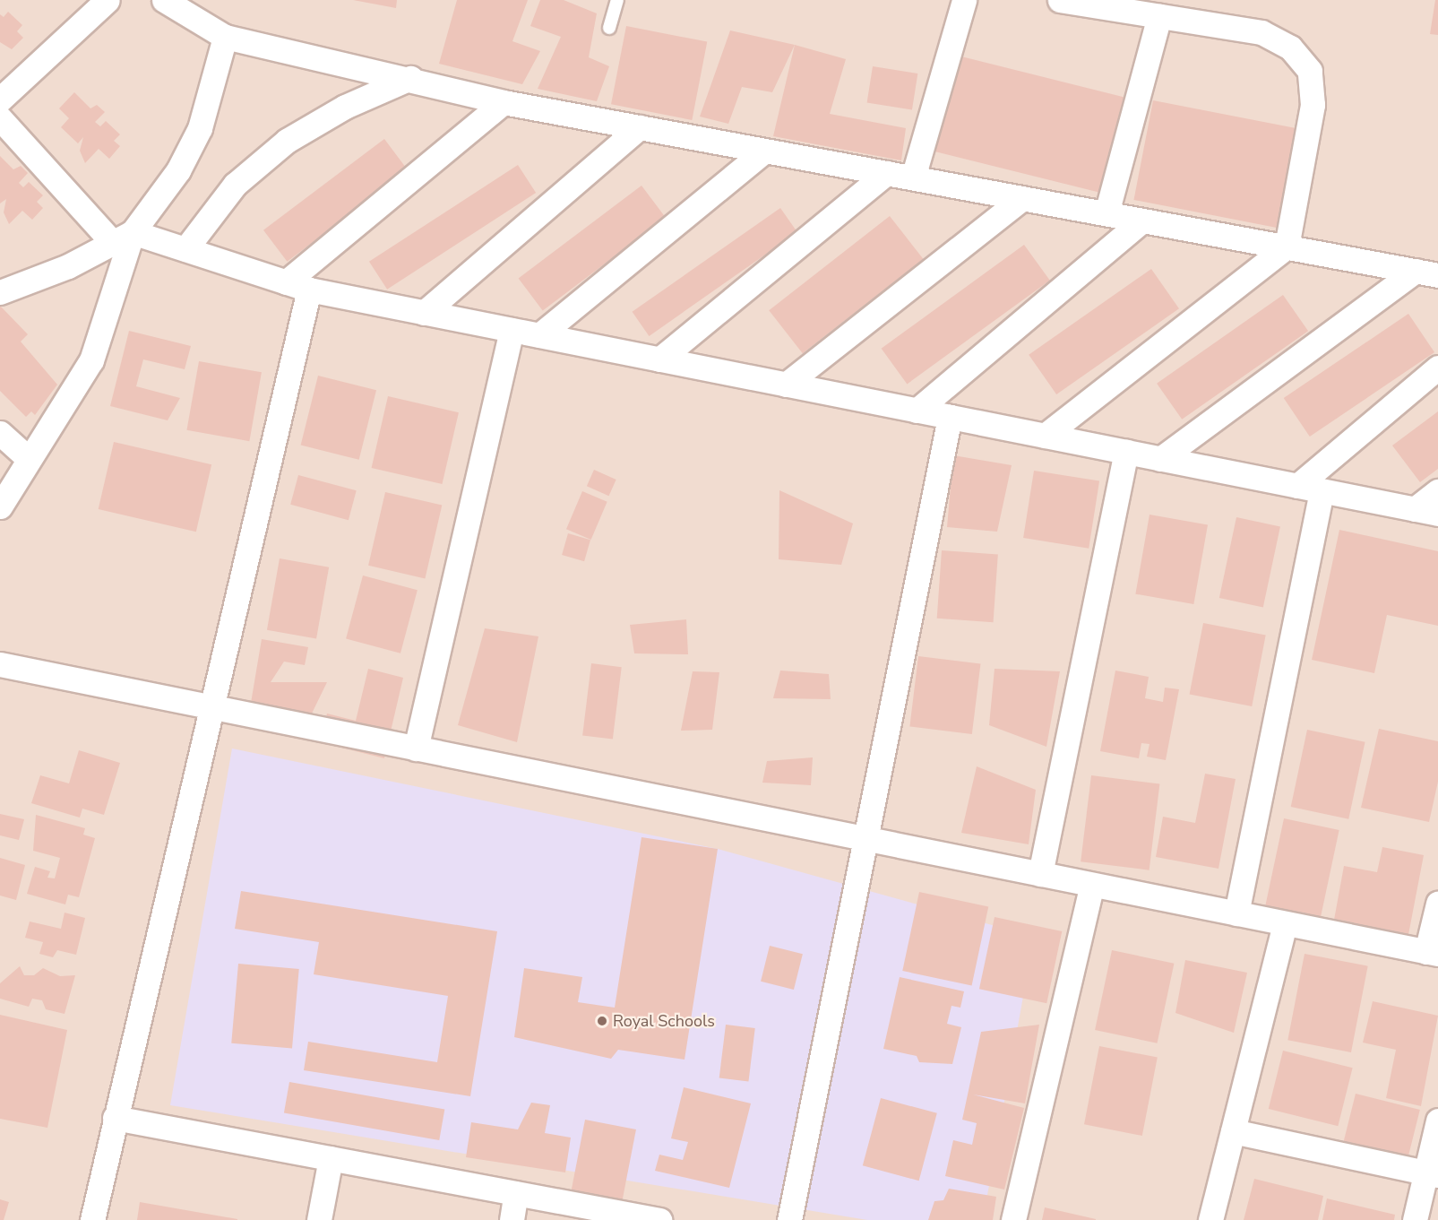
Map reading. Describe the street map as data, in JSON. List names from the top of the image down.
{
  "places": ["Royal Schools"]
}
